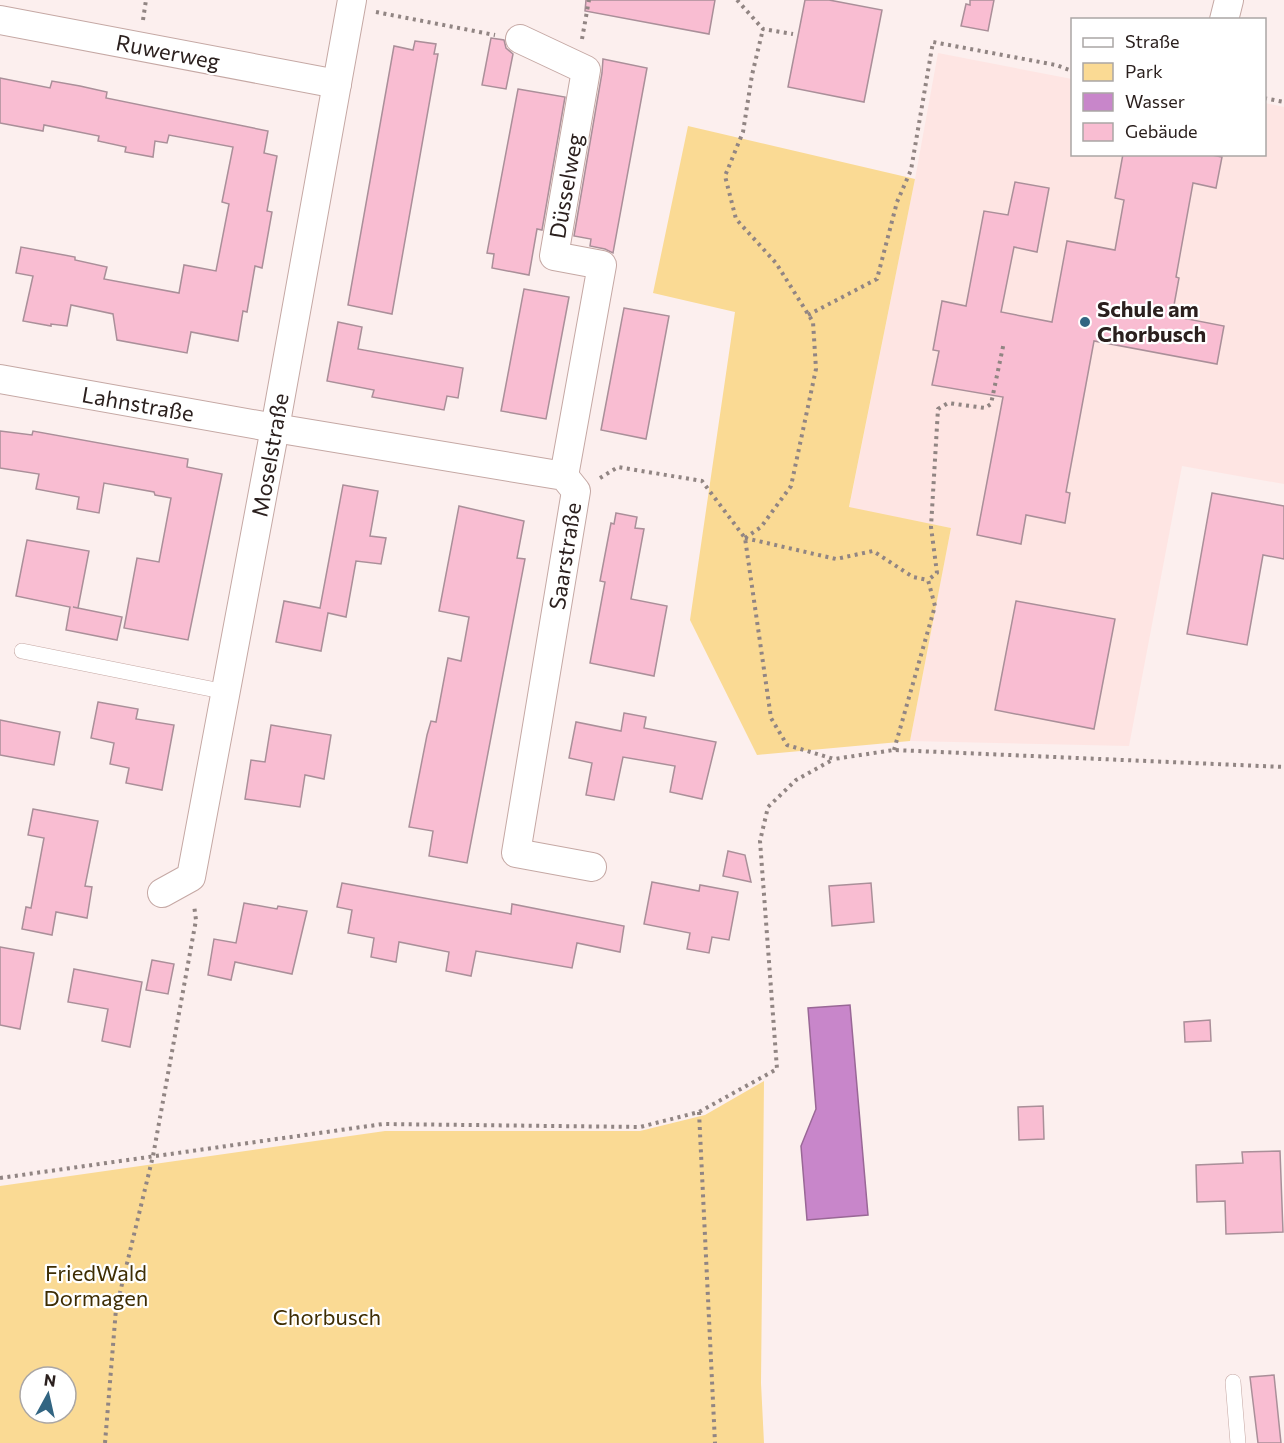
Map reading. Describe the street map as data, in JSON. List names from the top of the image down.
{
  "streets": {
    "street": [
      "Ruwerweg",
      "Düsselweg",
      "Lahnstraße",
      "Moselstraße",
      "Saarstraße"
    ]
  },
  "crossings": [
    ["Ruwerweg", "Moselstraße"],
    ["Düsselweg", "Saarstraße"],
    ["Lahnstraße", "Moselstraße"],
    ["Lahnstraße", "Saarstraße"],
    ["Moselstraße", "Saarstraße"]
  ],
  "parks": ["FriedWald Dormagen", "Chorbusch"],
  "places": ["Schule am Chorbusch"],
  "legend": [
    "Straße",
    "Park",
    "Wasser",
    "Gebäude"
  ],
  "north": "top"
}
